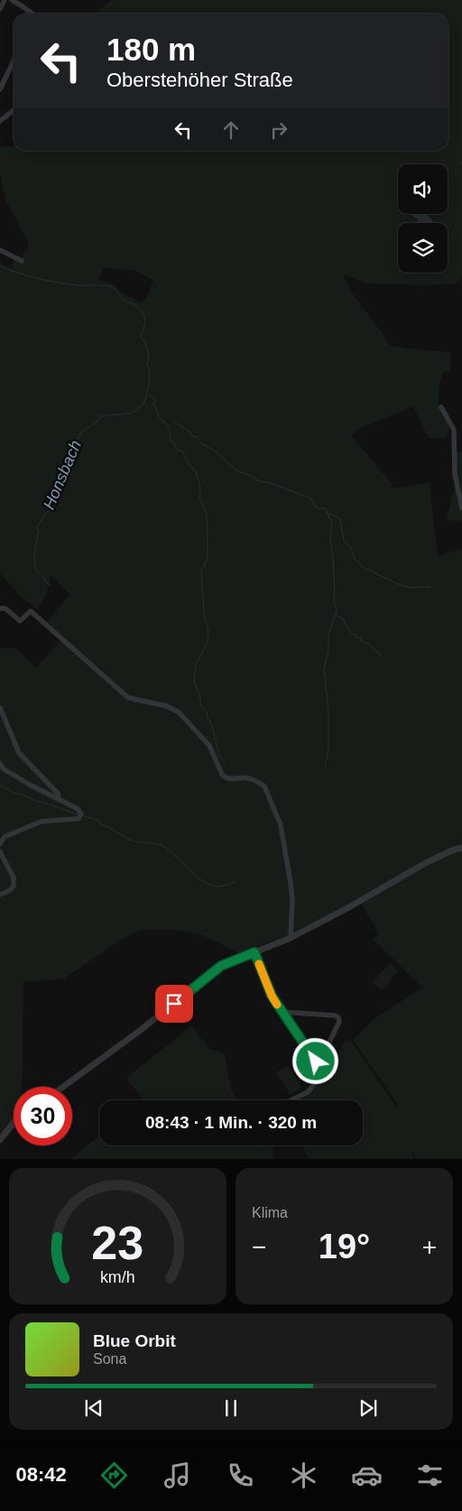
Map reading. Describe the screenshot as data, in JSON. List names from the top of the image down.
{
  "water": ["Honsbach"],
  "page": {
    "turn": ["180 m", "Oberstehöher Straße"],
    "limit": "30",
    "trip": "08:43 · 1 Min. · 320 m",
    "tile": "Klima",
    "heat": ["−", "19°", "+"],
    "song": ["Blue Orbit", "Sona"],
    "tabs": "08:42",
    "gauge": ["23", "km/h"]
  }
}
